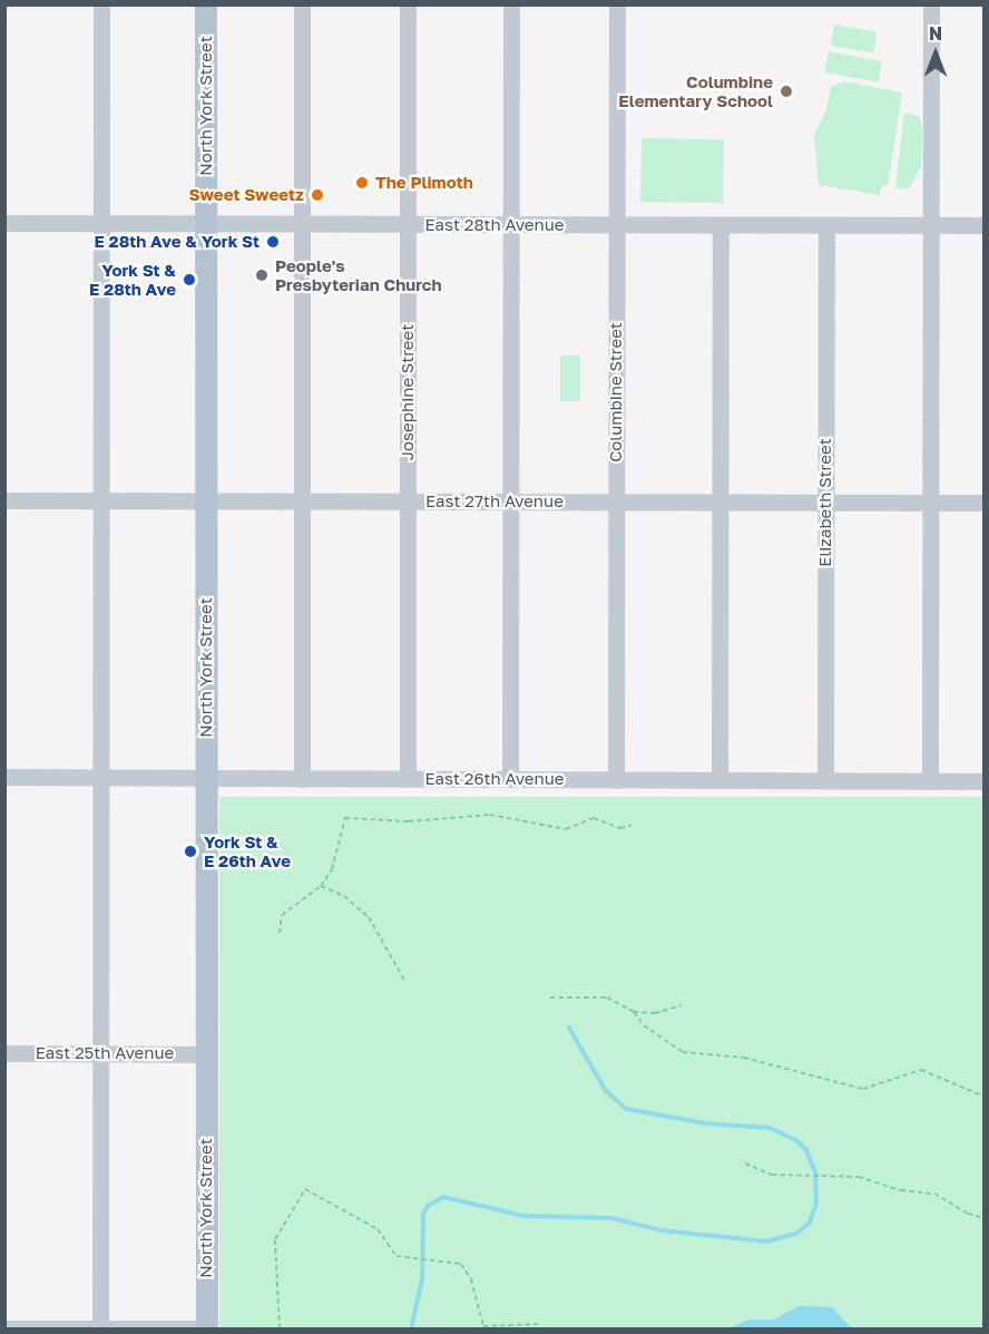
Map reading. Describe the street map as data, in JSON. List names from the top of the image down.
{
  "streets": {
    "main road": ["North York Street"],
    "street": [
      "East 28th Avenue",
      "Josephine Street",
      "Columbine Street",
      "East 27th Avenue",
      "Elizabeth Street",
      "East 26th Avenue",
      "East 25th Avenue"
    ]
  },
  "crossings": [
    ["North York Street", "East 28th Avenue"],
    ["North York Street", "East 27th Avenue"],
    ["North York Street", "East 26th Avenue"],
    ["North York Street", "East 25th Avenue"],
    ["East 28th Avenue", "Josephine Street"],
    ["East 28th Avenue", "Columbine Street"],
    ["East 28th Avenue", "Elizabeth Street"],
    ["Josephine Street", "East 27th Avenue"],
    ["Josephine Street", "East 26th Avenue"],
    ["Columbine Street", "East 27th Avenue"],
    ["Columbine Street", "East 26th Avenue"],
    ["East 27th Avenue", "Elizabeth Street"],
    ["Elizabeth Street", "East 26th Avenue"]
  ],
  "places": [
    "Columbine Elementary School",
    "The Plimoth",
    "Sweet Sweetz",
    "E 28th Ave & York St",
    "People's Presbyterian Church",
    "York St & E 28th Ave",
    "York St & E 26th Ave"
  ],
  "north": "top"
}
